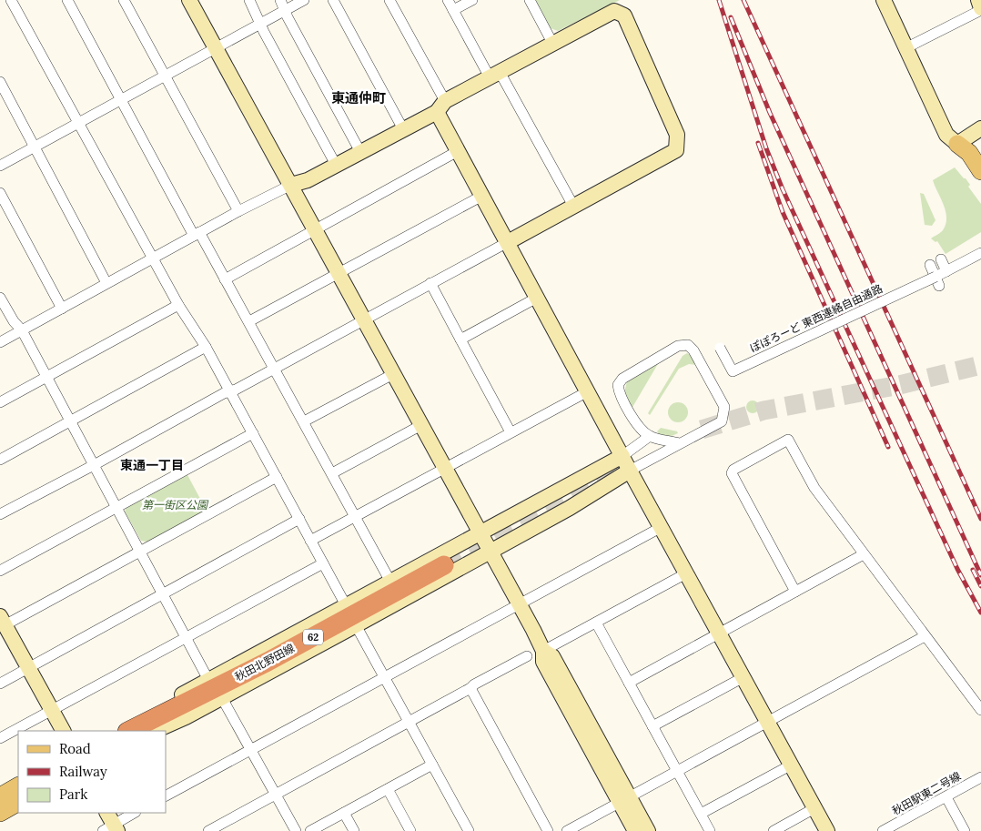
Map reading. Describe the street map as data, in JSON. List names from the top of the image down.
{
  "streets": {
    "highway": ["62", "秋田北野田線"],
    "street": ["ぽぽろーど 東西連絡自由通路", "秋田駅東二号線"]
  },
  "crossings": [
    ["62", "秋田北野田線"]
  ],
  "districts": ["東通仲町", "東通一丁目"],
  "parks": ["第一街区公園"],
  "legend": ["Road", "Railway", "Park"]
}
